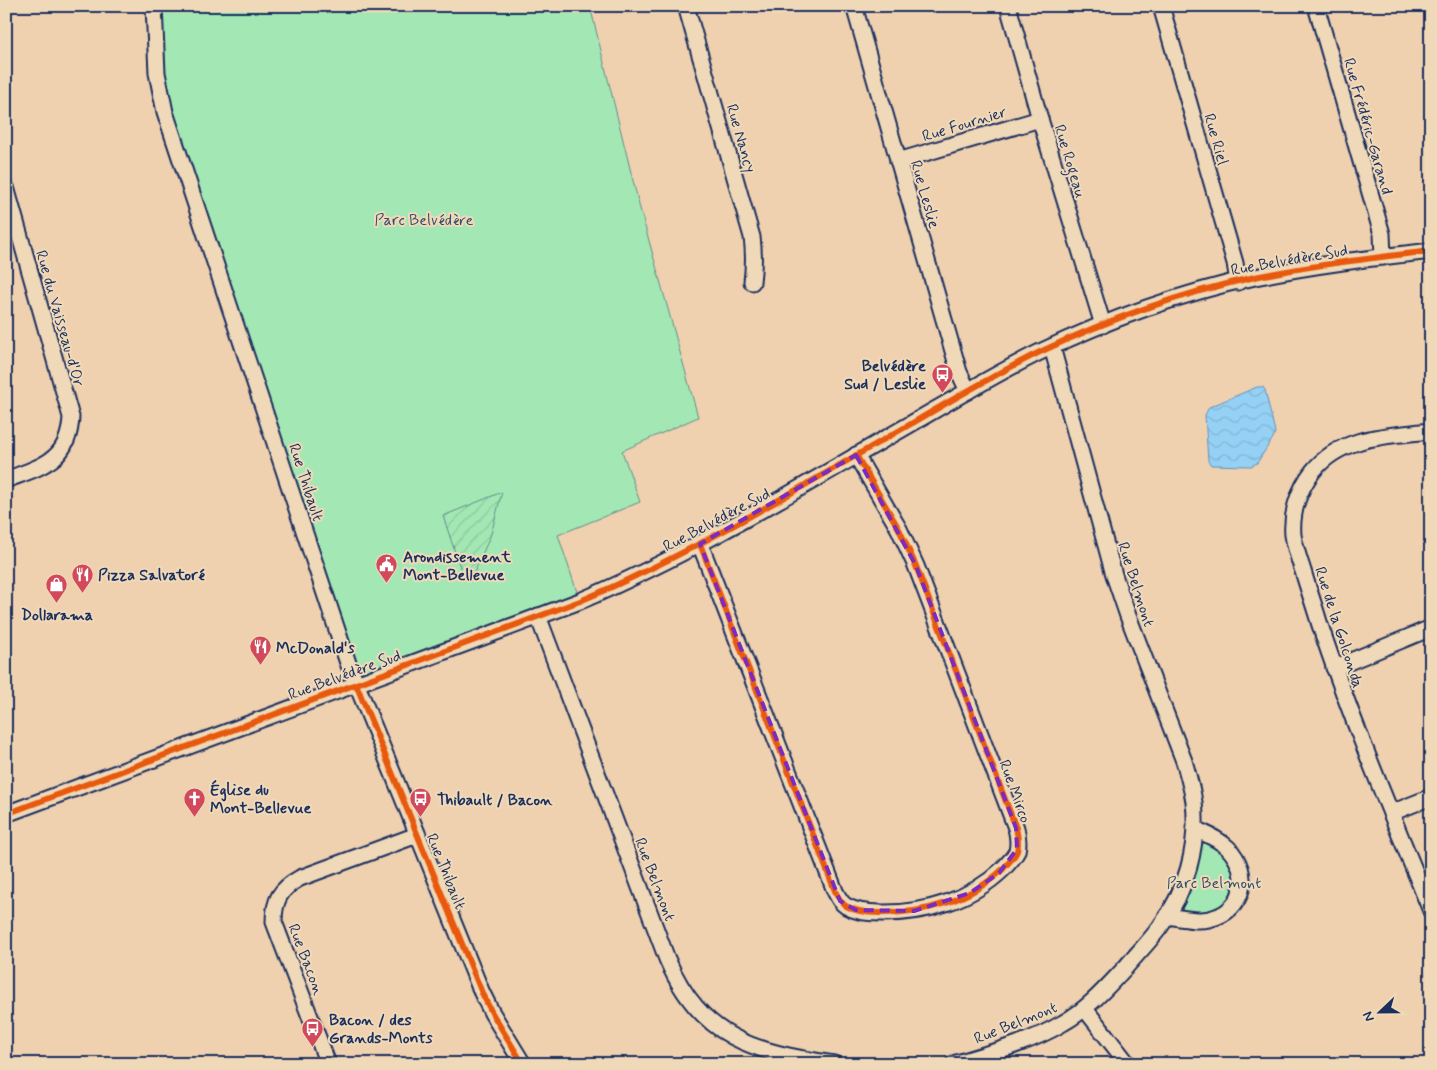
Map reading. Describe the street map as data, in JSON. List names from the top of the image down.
{
  "streets": {
    "street": [
      "Rue Fournier",
      "Rue Frédéric-Garand",
      "Rue Nancy",
      "Rue Riel",
      "Rue Rogeau",
      "Rue Leslie",
      "Rue Belvédère Sud",
      "Rue du Vaisseau-d'Or",
      "Rue Thibault",
      "Rue Belmont",
      "Rue de la Golconda",
      "Rue Mirco",
      "Rue Bacon"
    ]
  },
  "crossings": [
    ["Rue Fournier", "Rue Rogeau"],
    ["Rue Fournier", "Rue Leslie"],
    ["Rue Frédéric-Garand", "Rue Belvédère Sud"],
    ["Rue Riel", "Rue Belvédère Sud"],
    ["Rue Rogeau", "Rue Belvédère Sud"],
    ["Rue Leslie", "Rue Belvédère Sud"],
    ["Rue Belvédère Sud", "Rue Thibault"],
    ["Rue Belvédère Sud", "Rue Belmont"],
    ["Rue Belvédère Sud", "Rue Mirco"],
    ["Rue Thibault", "Rue Bacon"]
  ],
  "parks": ["Parc Belvédère", "Parc Belmont"],
  "places": {
    "bus stop": ["Belvédère Sud / Leslie", "Thibault / Bacon", "Bacon / des Grands-Monts"],
    "public building": ["Arondissement Mont-Bellevue"],
    "restaurant": ["Pizza Salvatoré", "McDonald's"],
    "shop": ["Dollarama"],
    "church": ["Église du Mont-Bellevue"]
  },
  "north": "left"
}
